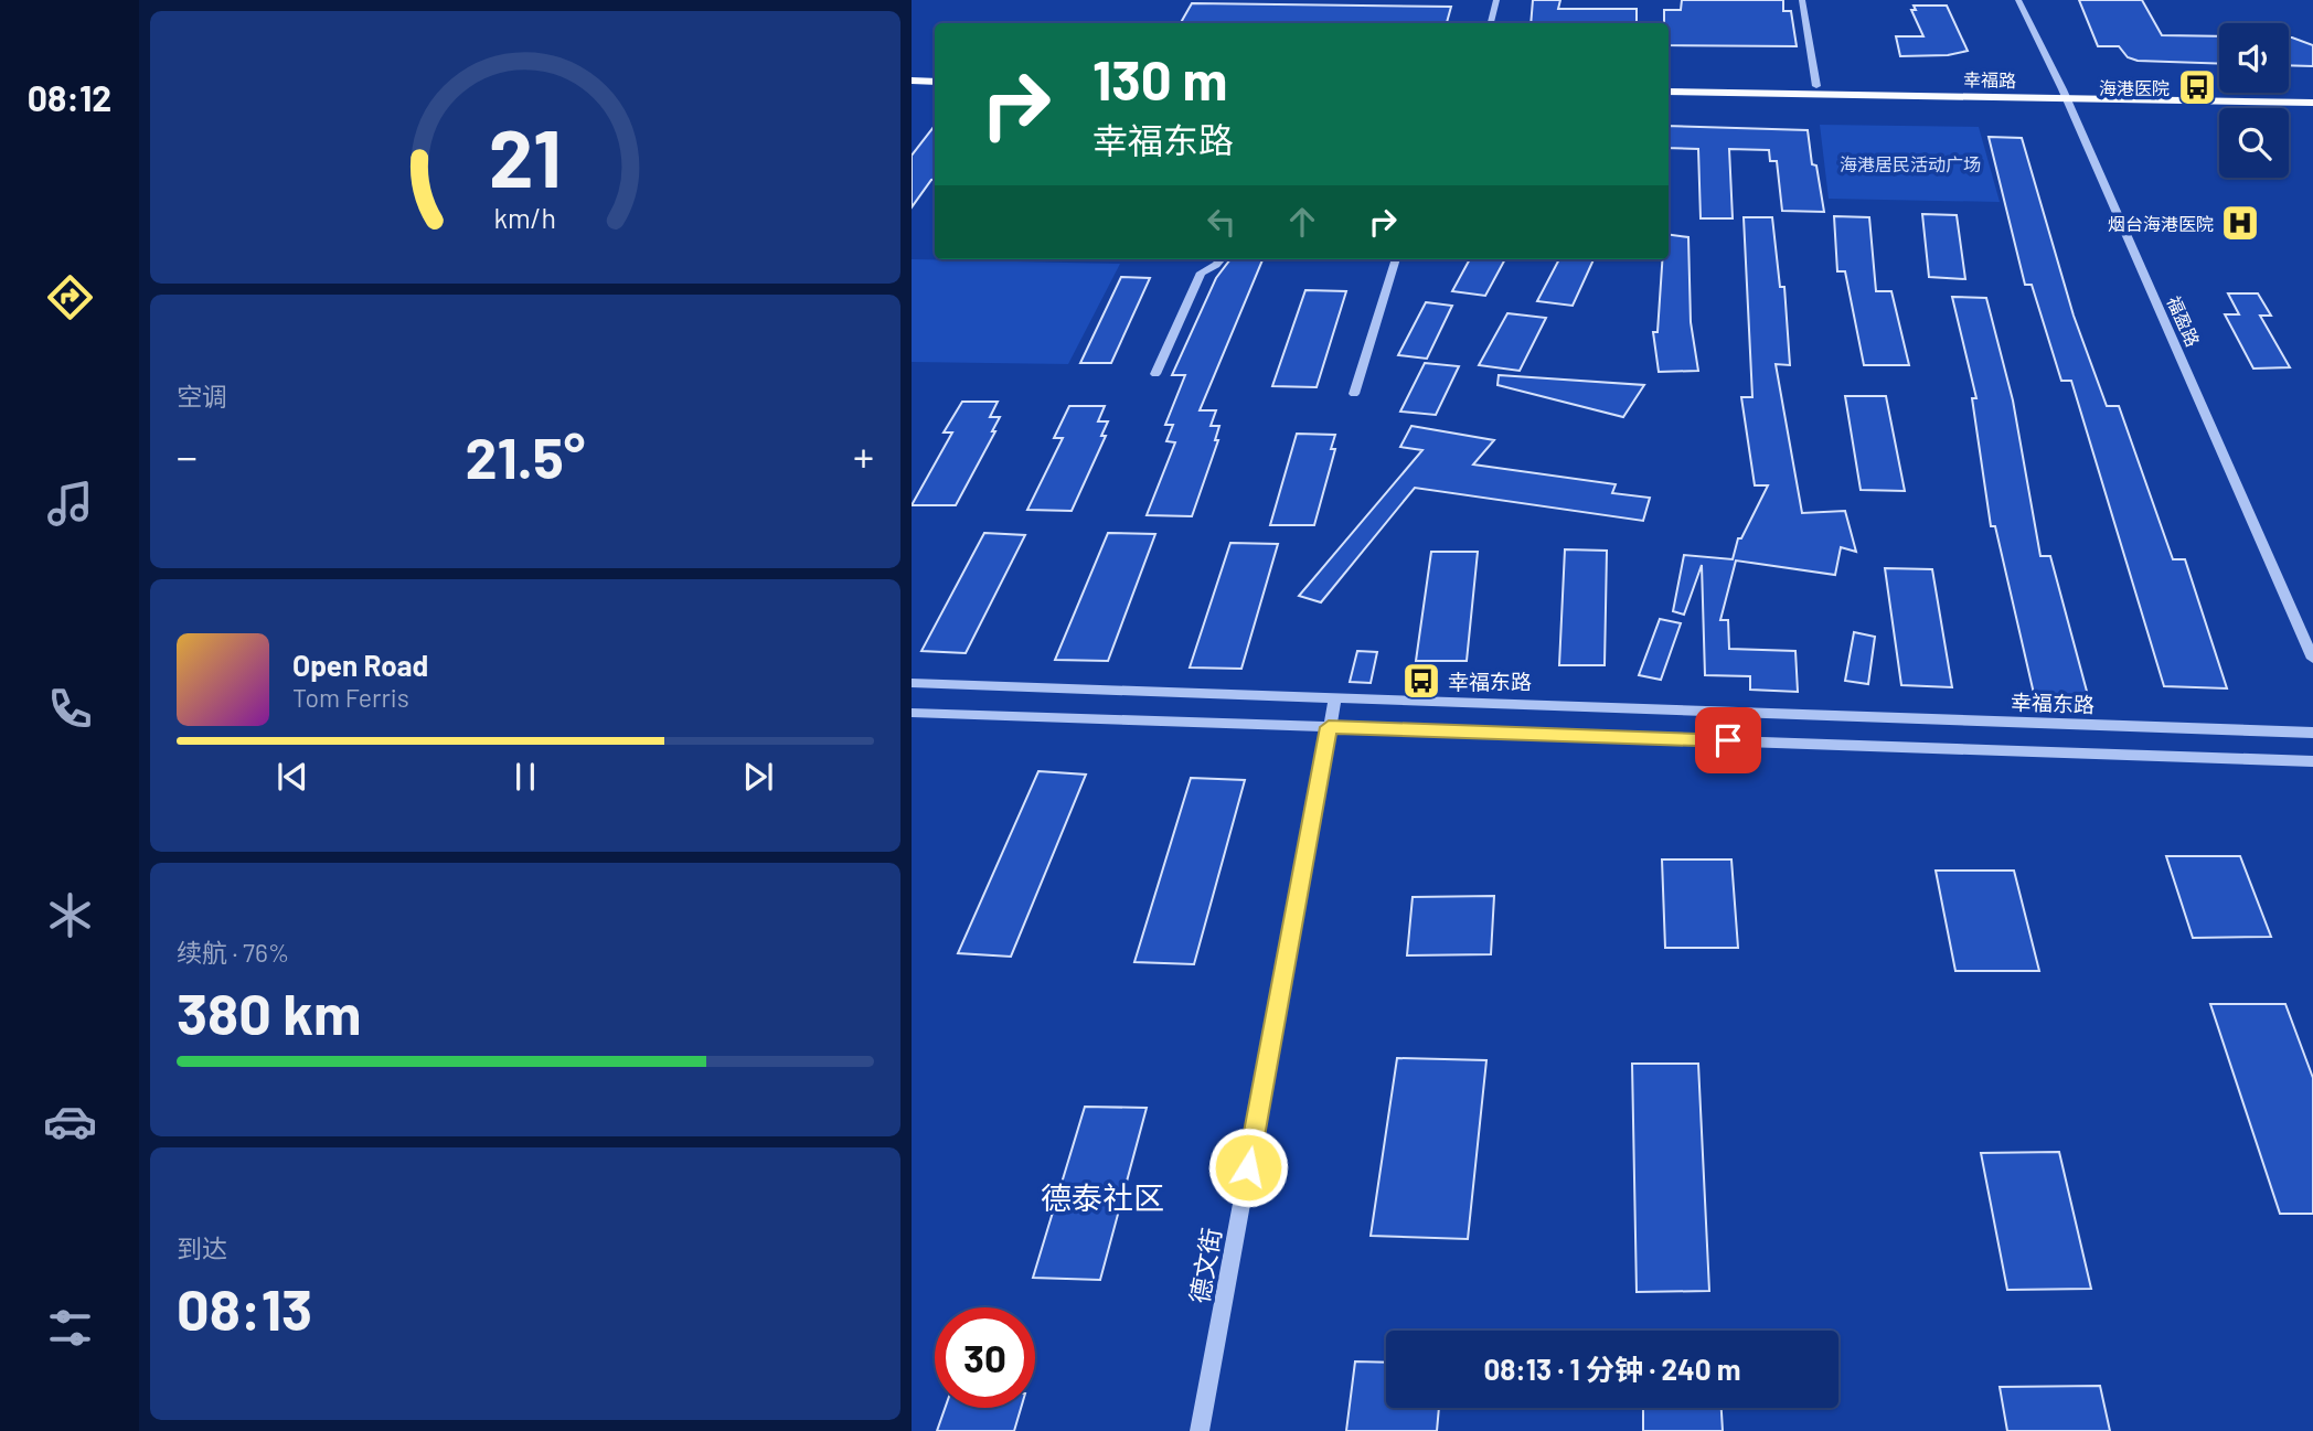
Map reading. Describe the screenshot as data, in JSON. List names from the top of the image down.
{
  "streets": {
    "main road": ["幸福路"],
    "street": ["福盈路", "幸福东路", "德文街"]
  },
  "crossings": [
    ["幸福路", "福盈路"],
    ["幸福东路", "德文街"]
  ],
  "districts": ["德泰社区"],
  "parks": ["海港居民活动广场"],
  "places": {
    "bus stop": ["海港医院", "幸福东路"],
    "hospital": ["烟台海港医院"]
  },
  "page": {
    "tabs": "08:12",
    "turn": ["130 m", "幸福东路"],
    "tile": [
      "空调",
      ["续航 · 76%", "380 km"],
      ["到达", "08:13"]
    ],
    "heat": ["−", "21.5°", "+"],
    "song": ["Open Road", "Tom Ferris"],
    "limit": "30",
    "trip": "08:13 · 1 分钟 · 240 m",
    "gauge": ["21", "km/h"]
  }
}
